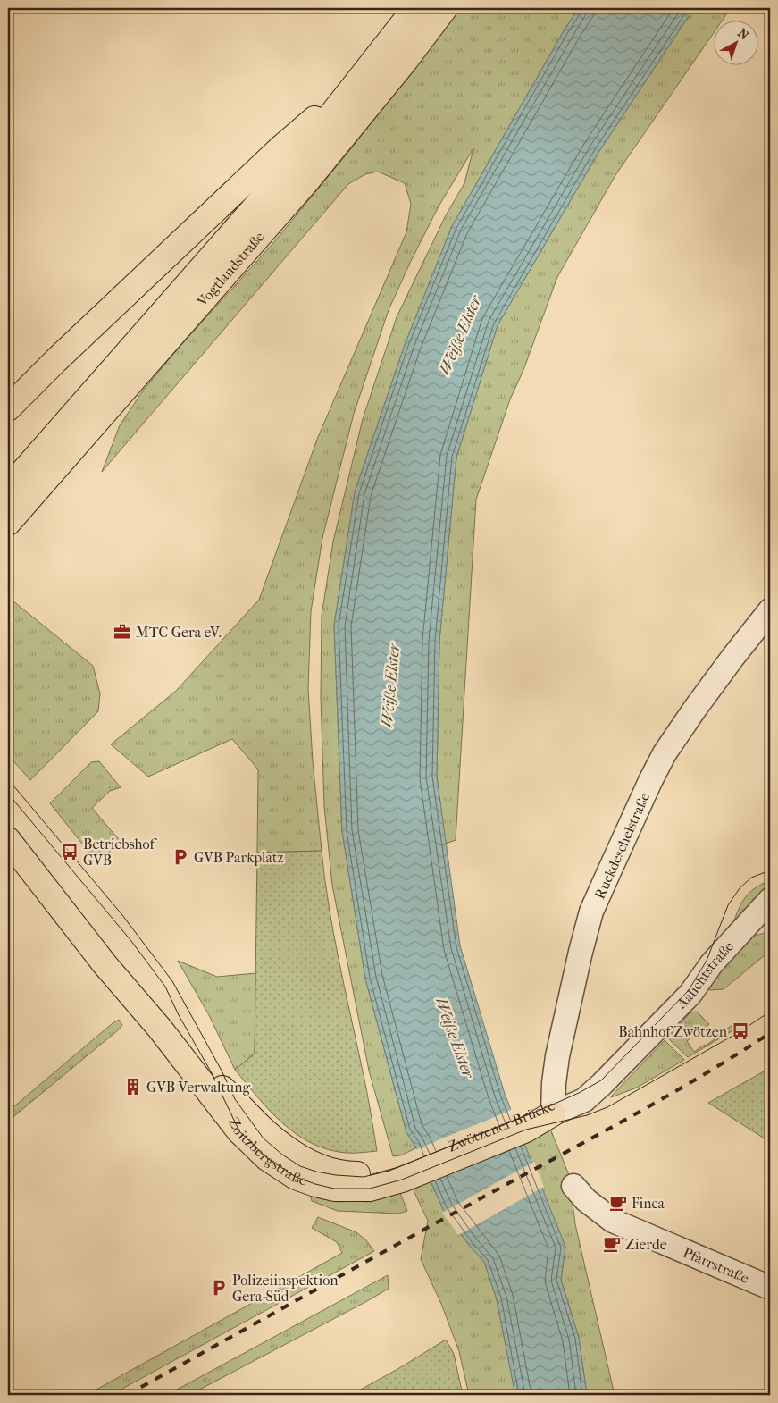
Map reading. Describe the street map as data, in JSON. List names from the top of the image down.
{
  "streets": {
    "main road": ["Vogtlandstraße", "Zwötzener Brücke", "Zoitzbergstraße"],
    "street": ["Ruckdeschelstraße", "Aalichtstraße", "Pfarrstraße"]
  },
  "crossings": [
    ["Ruckdeschelstraße", "Aalichtstraße"],
    ["Ruckdeschelstraße", "Zwötzener Brücke"],
    ["Aalichtstraße", "Zwötzener Brücke"],
    ["Zwötzener Brücke", "Zoitzbergstraße"]
  ],
  "water": ["Weiße Elster"],
  "places": {
    "office": ["MTC Gera eV."],
    "bus stop": ["Betriebshof GVB", "Bahnhof Zwötzen"],
    "parking": ["GVB Parkplatz", "Polizeiinspektion Gera-Süd"],
    "building": ["GVB Verwaltung"],
    "cafe": ["Finca", "Zierde"]
  },
  "north": "top right"
}
